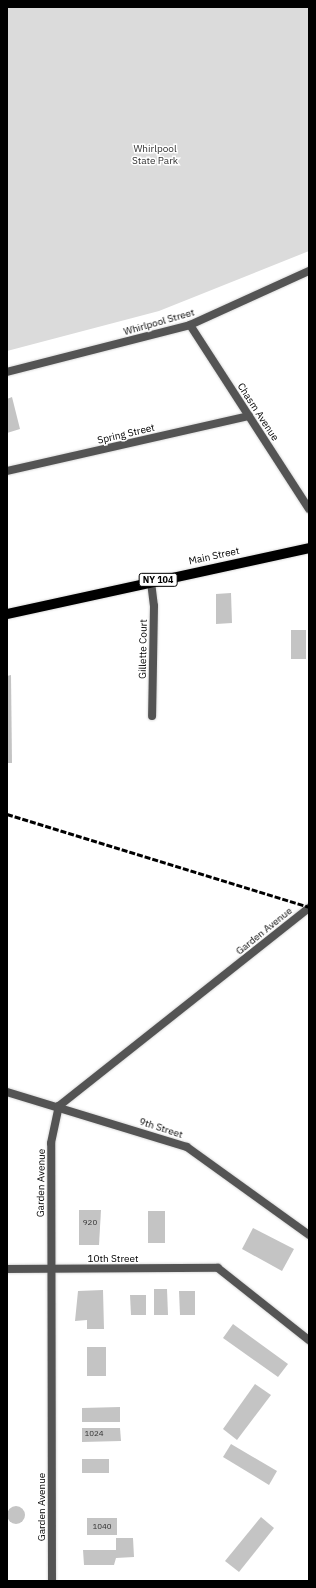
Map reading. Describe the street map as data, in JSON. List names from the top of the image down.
{
  "streets": {
    "main road": ["Main Street", "NY 104"],
    "street": [
      "Whirlpool Street",
      "Chasm Avenue",
      "Spring Street",
      "Gillette Court",
      "Garden Avenue",
      "9th Street",
      "10th Street"
    ]
  },
  "crossings": [
    ["Whirlpool Street", "Chasm Avenue"],
    ["Chasm Avenue", "Spring Street"],
    ["Main Street", "Gillette Court"],
    ["Garden Avenue", "9th Street"],
    ["Garden Avenue", "10th Street"]
  ],
  "parks": ["Whirlpool State Park"],
  "house_numbers": ["920", "1024", "1040"]
}
